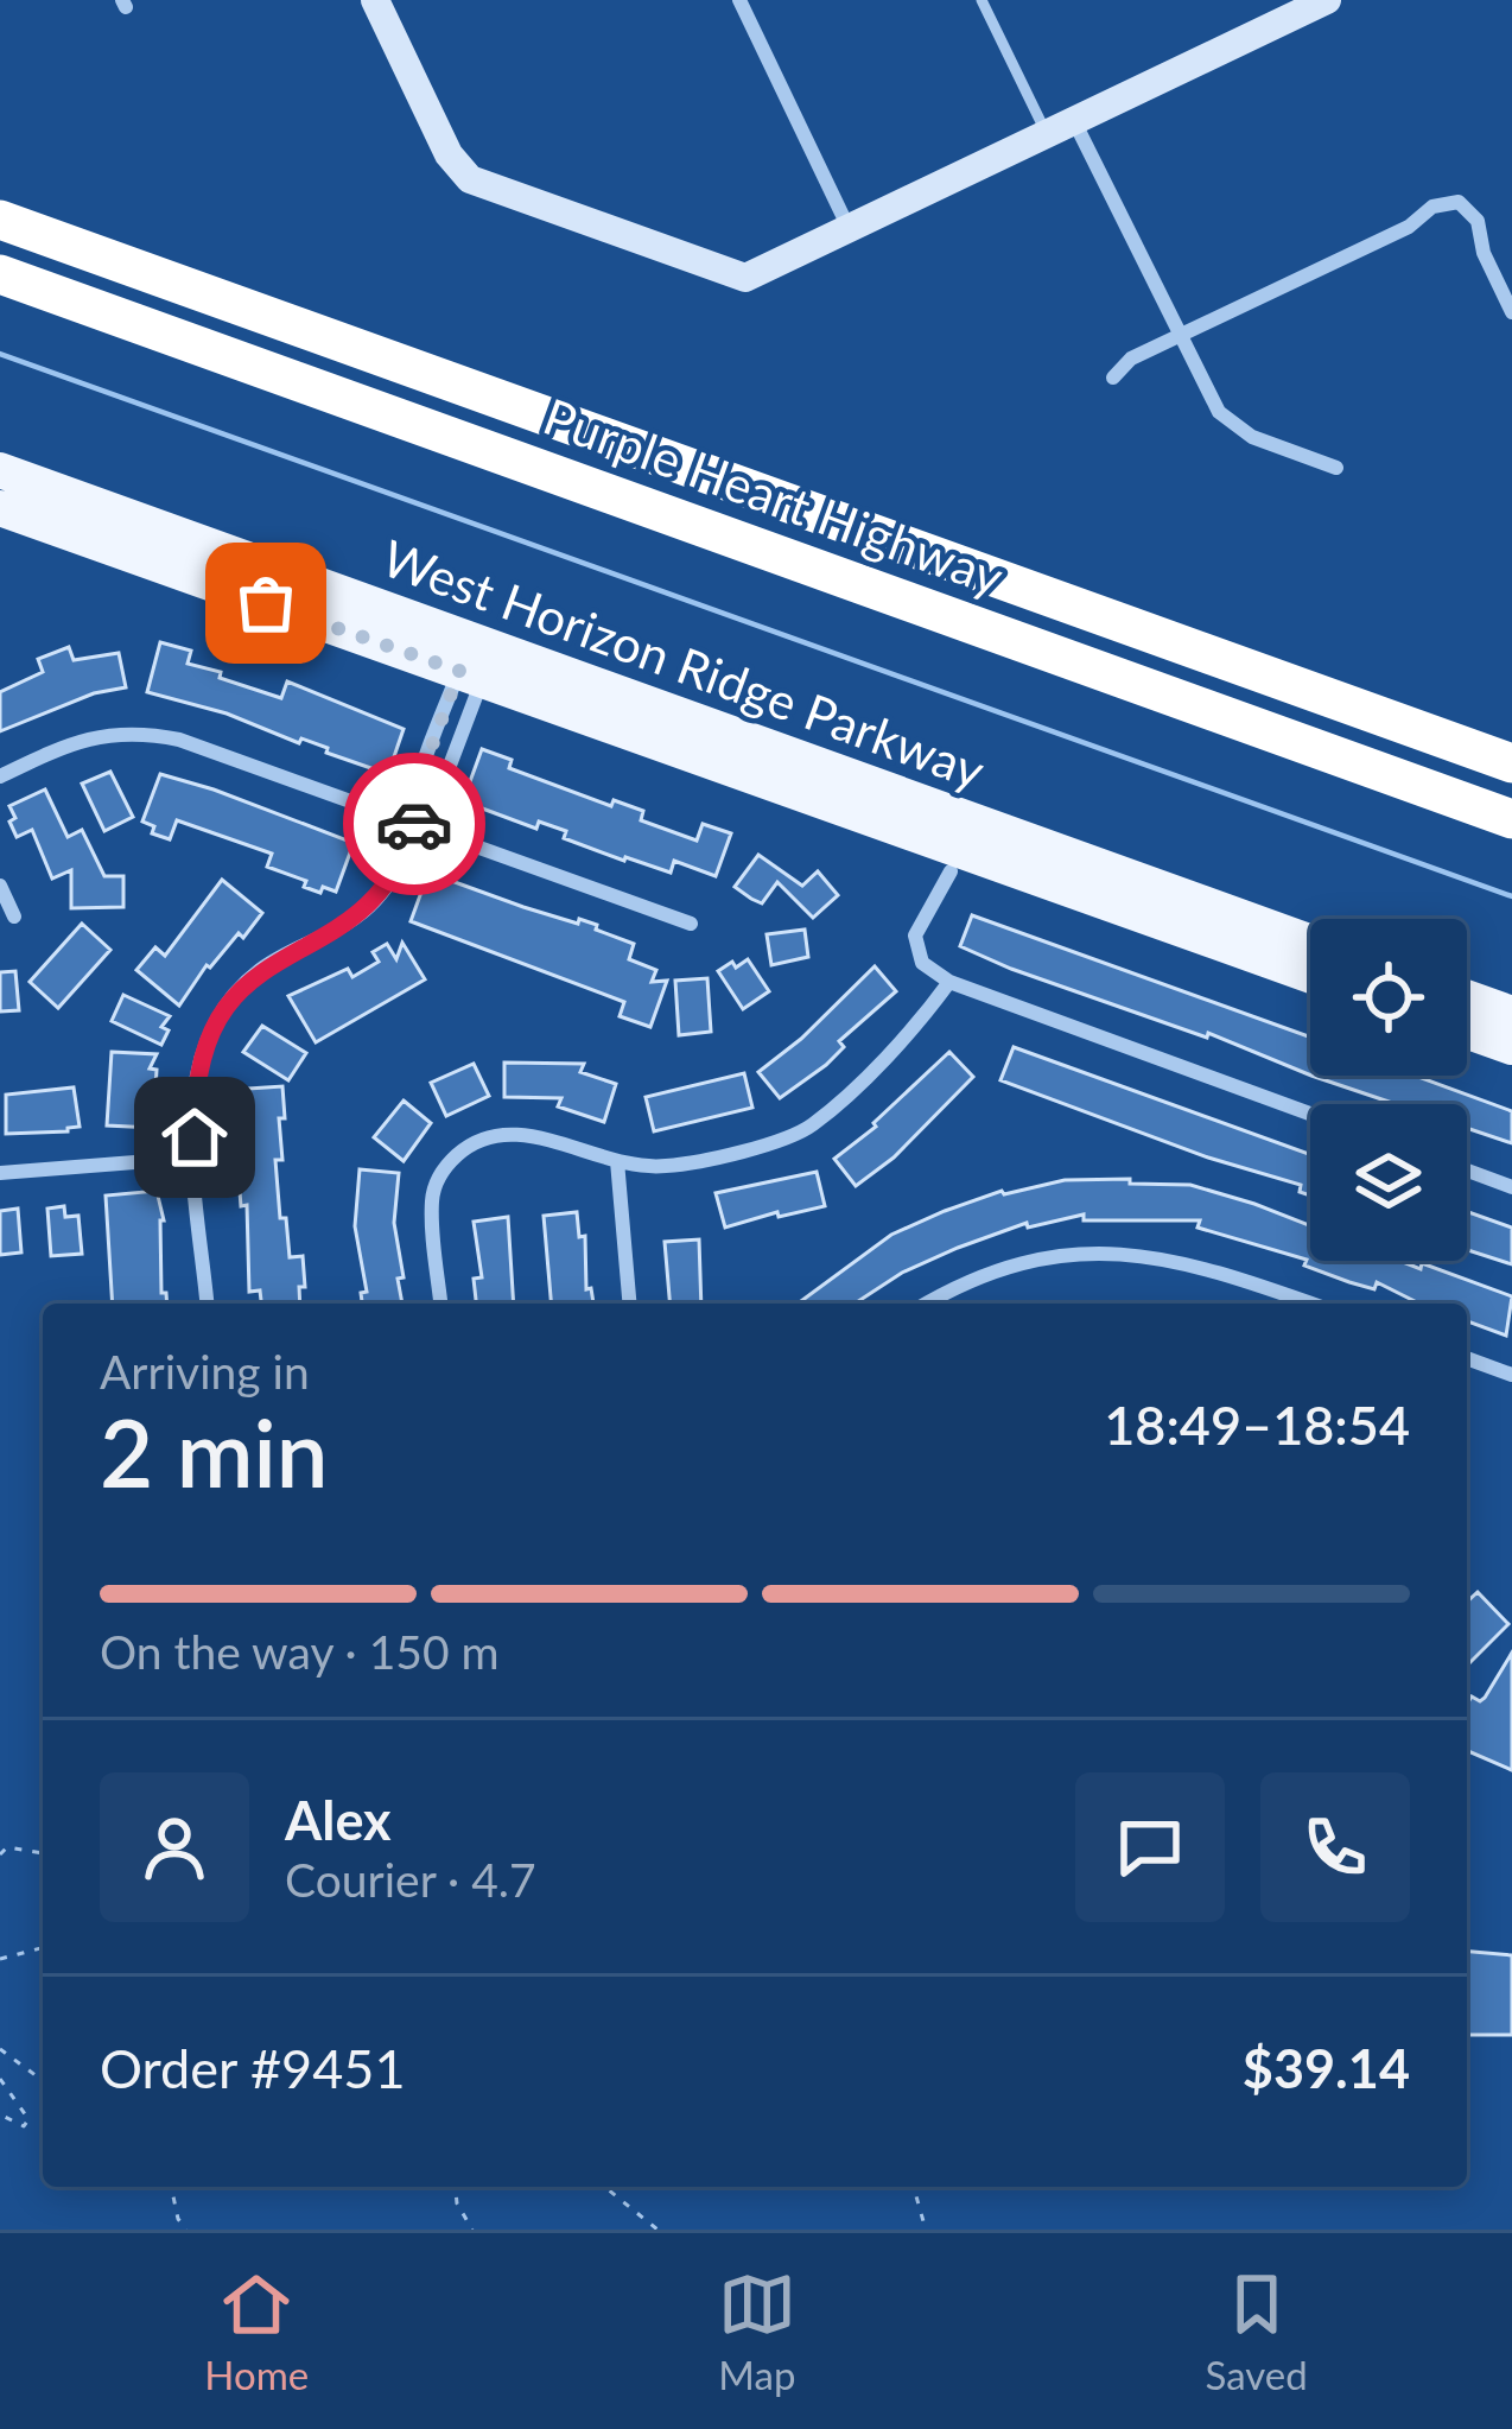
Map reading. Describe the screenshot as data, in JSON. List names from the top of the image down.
{
  "streets": {
    "highway": ["Purple Heart Highway"],
    "main road": ["West Horizon Ridge Parkway"]
  },
  "page": {
    "heading": ["2 min", "Arriving in", "18:49–18:54"],
    "panel": [
      "Alex",
      "Courier · 4.7",
      "Order #9451",
      "$39.14"
    ],
    "bar": "On the way · 150 m",
    "tabs": ["Home", "Map", "Saved"]
  }
}
